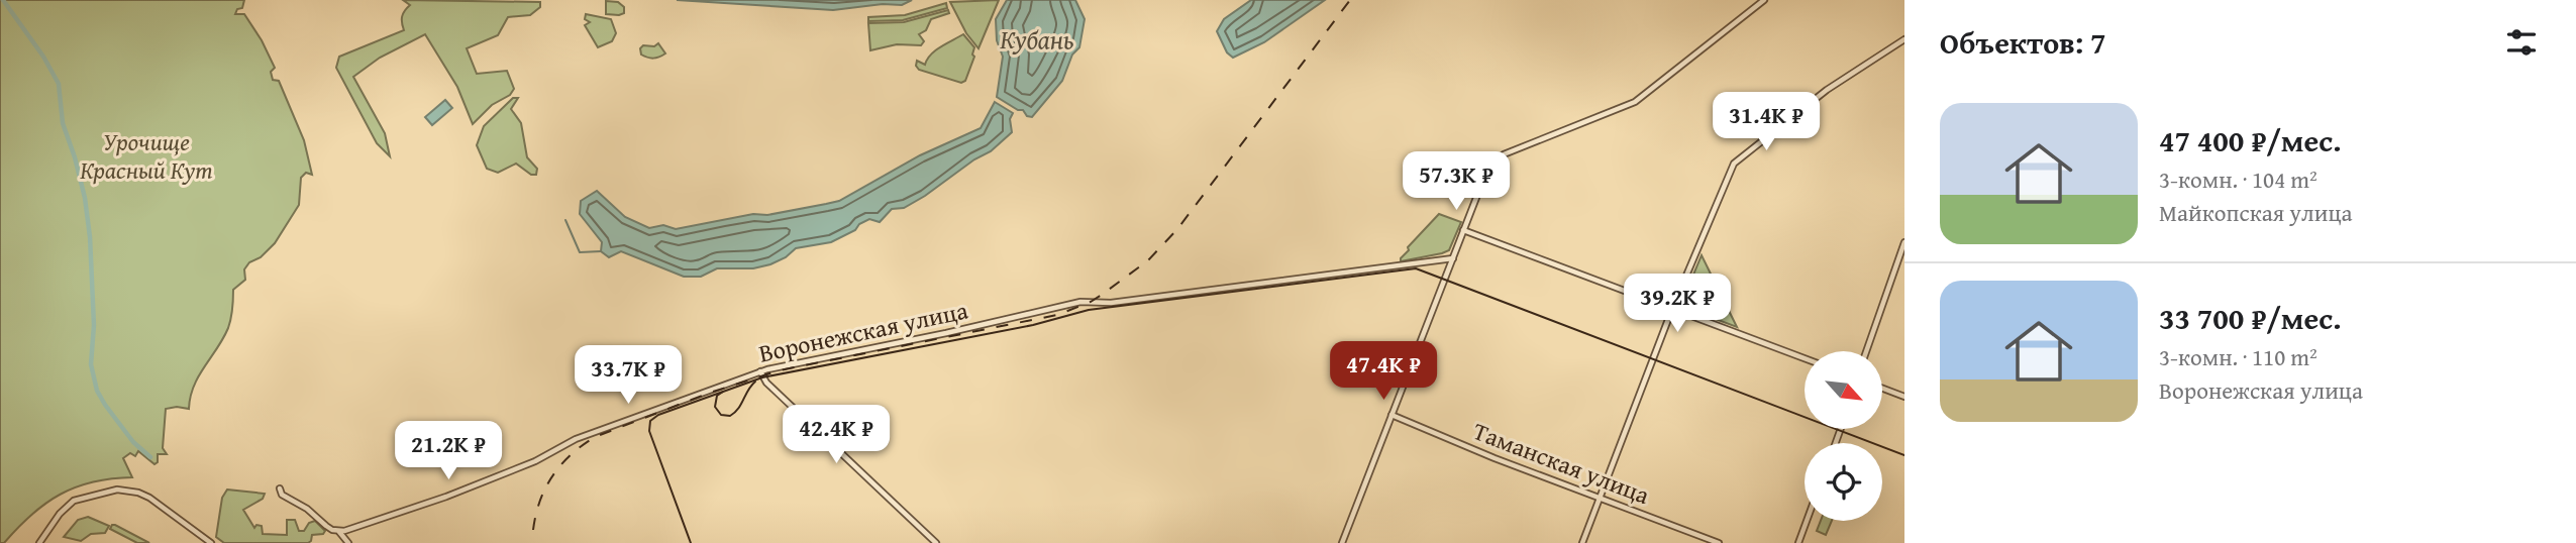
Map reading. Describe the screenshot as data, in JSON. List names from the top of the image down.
{
  "streets": {
    "street": ["Воронежская улица", "Таманская улица"]
  },
  "water": ["Кубань"],
  "parks": ["Урочище Красный Кут"],
  "north": "bottom right",
  "page": {
    "heading": "Объектов: 7",
    "list": [
      {
        "name": "47 400 ₽/мес.",
        "note": "3-комн. · 104 m² · Майкопская улица"
      },
      {
        "name": "33 700 ₽/мес.",
        "note": "3-комн. · 110 m² · Воронежская улица"
      }
    ],
    "price": [
      "31.4K ₽",
      "57.3K ₽",
      "39.2K ₽",
      "47.4K ₽",
      "33.7K ₽",
      "42.4K ₽",
      "21.2K ₽"
    ]
  }
}
